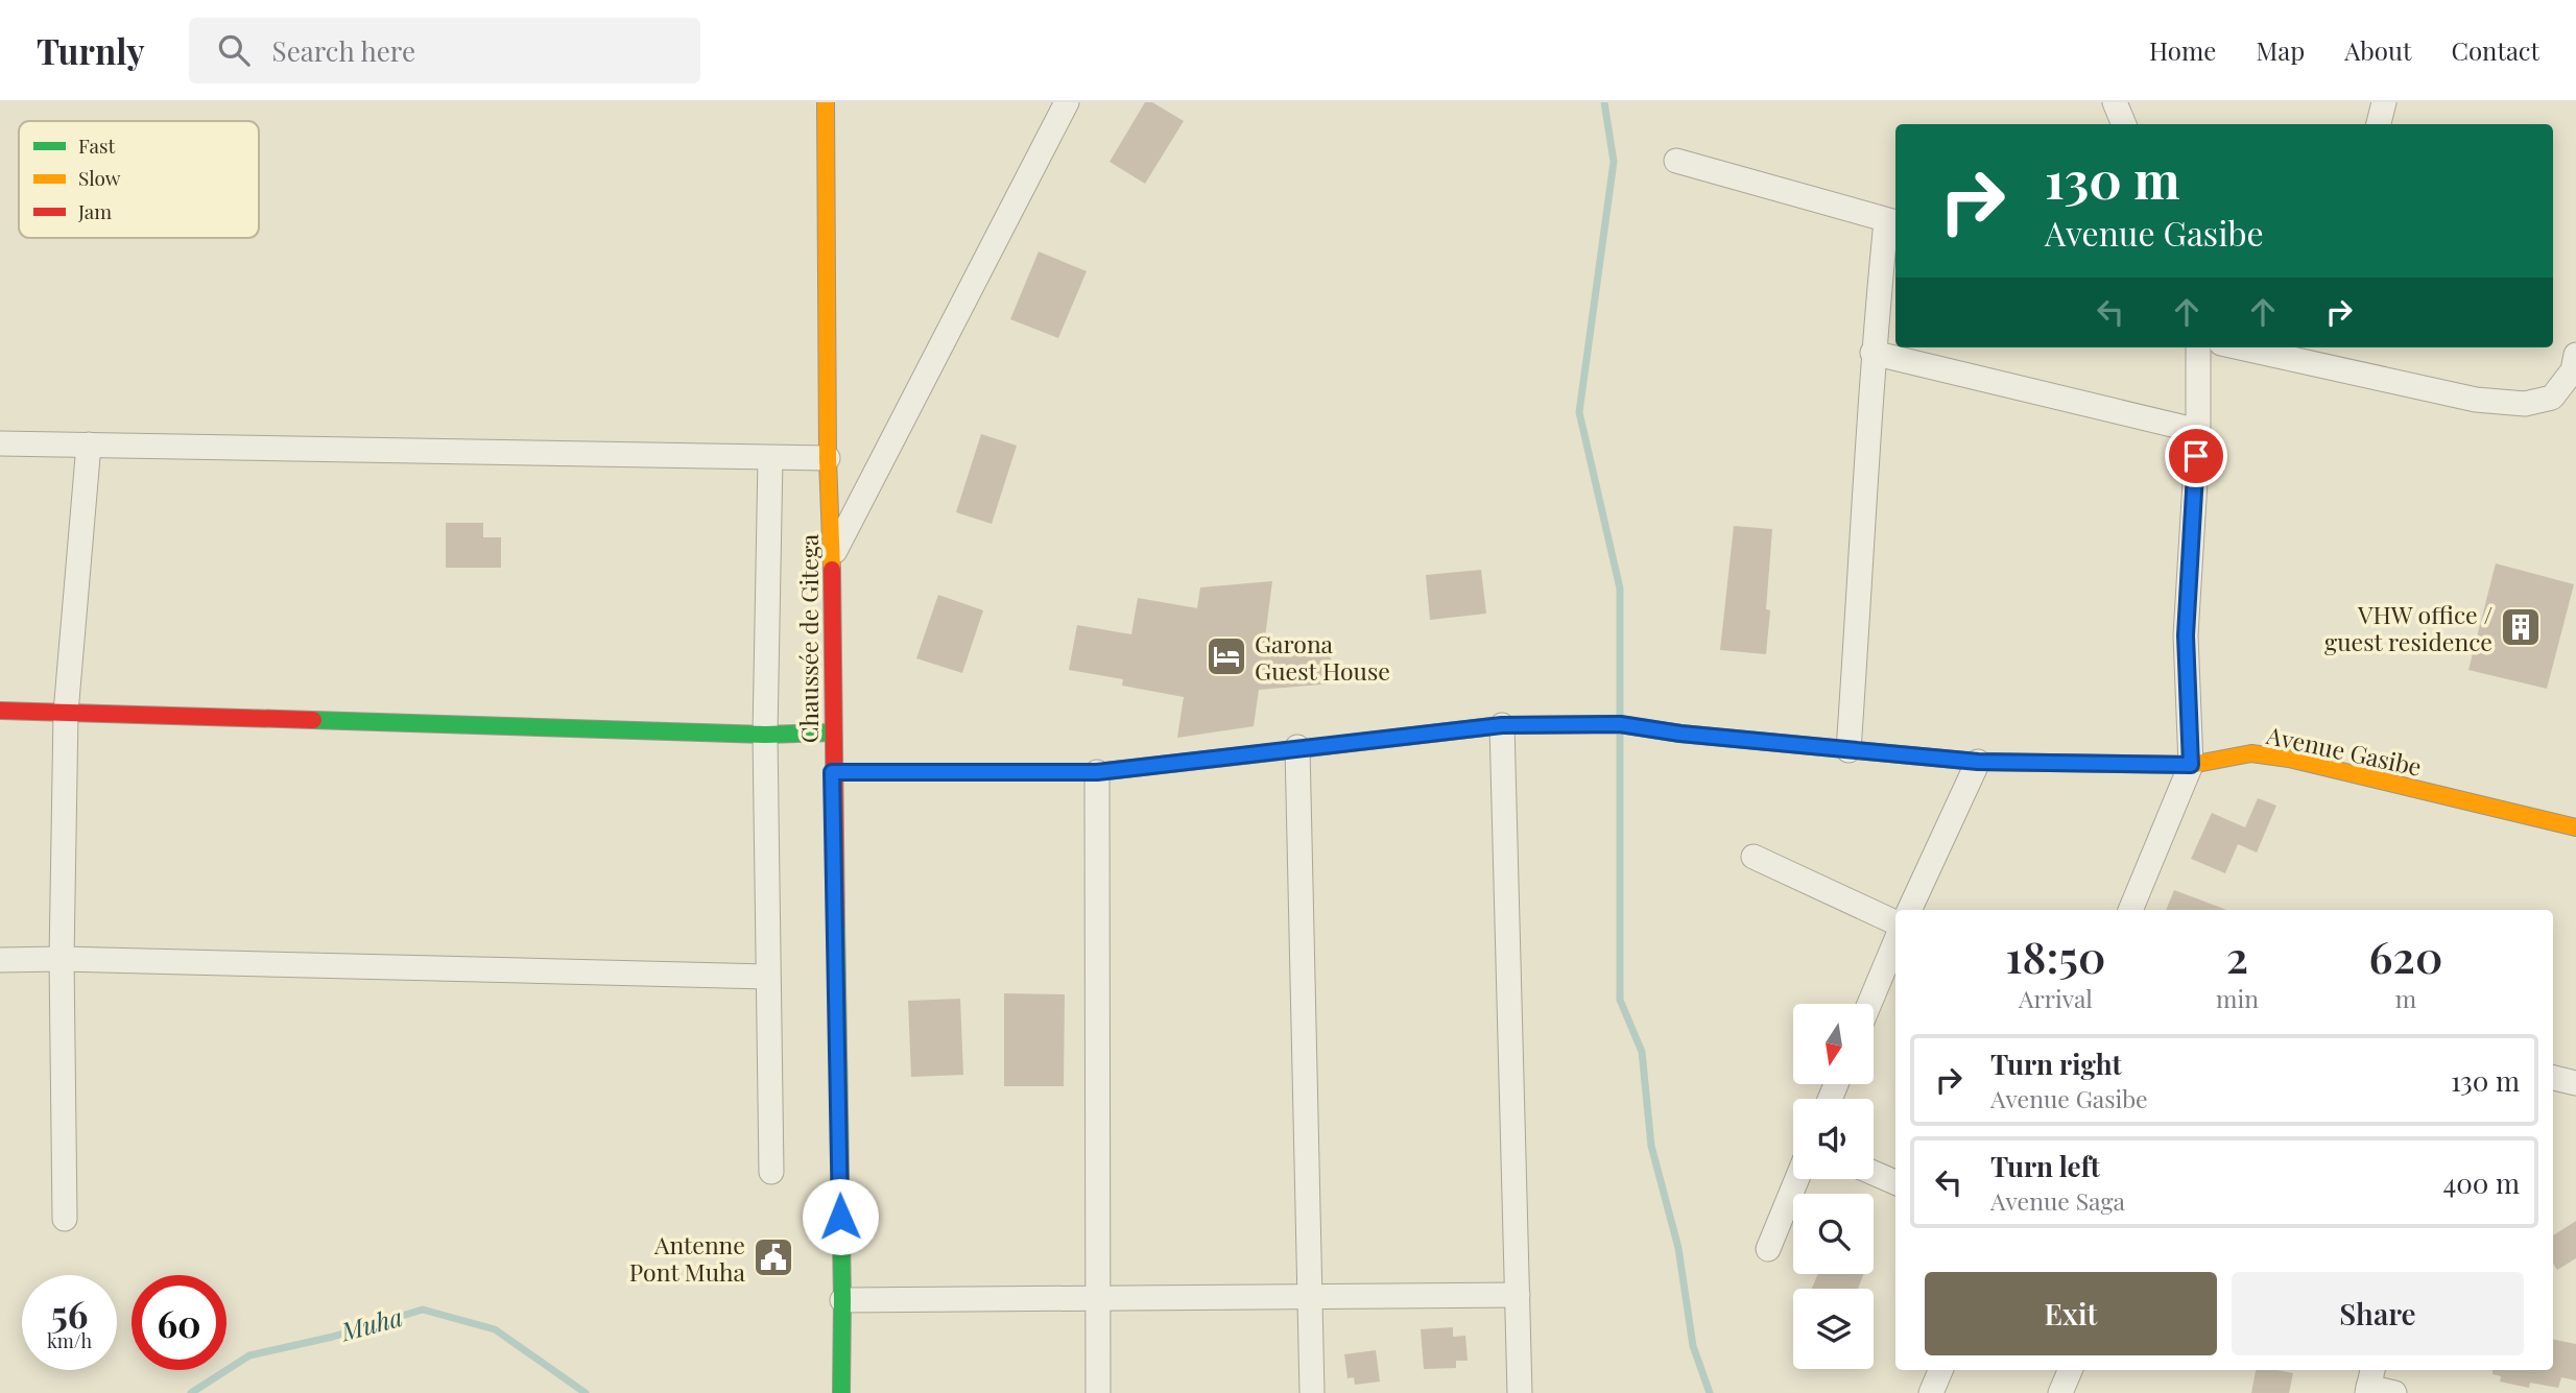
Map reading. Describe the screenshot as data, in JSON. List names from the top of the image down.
{
  "streets": {
    "street": ["Chaussée de Gitega", "Avenue Gasibe"]
  },
  "crossings": [
    ["Chaussée de Gitega", "Avenue Gasibe"]
  ],
  "water": ["Muha"],
  "places": {
    "building": ["VHW office / guest residence"],
    "hotel": ["Garona Guest House"],
    "public building": ["Antenne Pont Muha"]
  },
  "legend": ["Fast", "Slow", "Jam"],
  "north": "bottom",
  "page": {
    "header": "Turnly",
    "search": "Search here",
    "nav": [
      "Home",
      "Map",
      "About",
      "Contact"
    ],
    "turn": ["130 m", "Avenue Gasibe"],
    "eta": [
      "18:50",
      "Arrival",
      "2",
      "min",
      "620",
      "m"
    ],
    "list": [
      {
        "name": "Turn right",
        "note": "Avenue Gasibe",
        "value": "130 m"
      },
      {
        "name": "Turn left",
        "note": "Avenue Saga",
        "value": "400 m"
      }
    ],
    "buttons": ["Exit", "Share"],
    "speed": "56 km/h",
    "limit": "60"
  }
}
